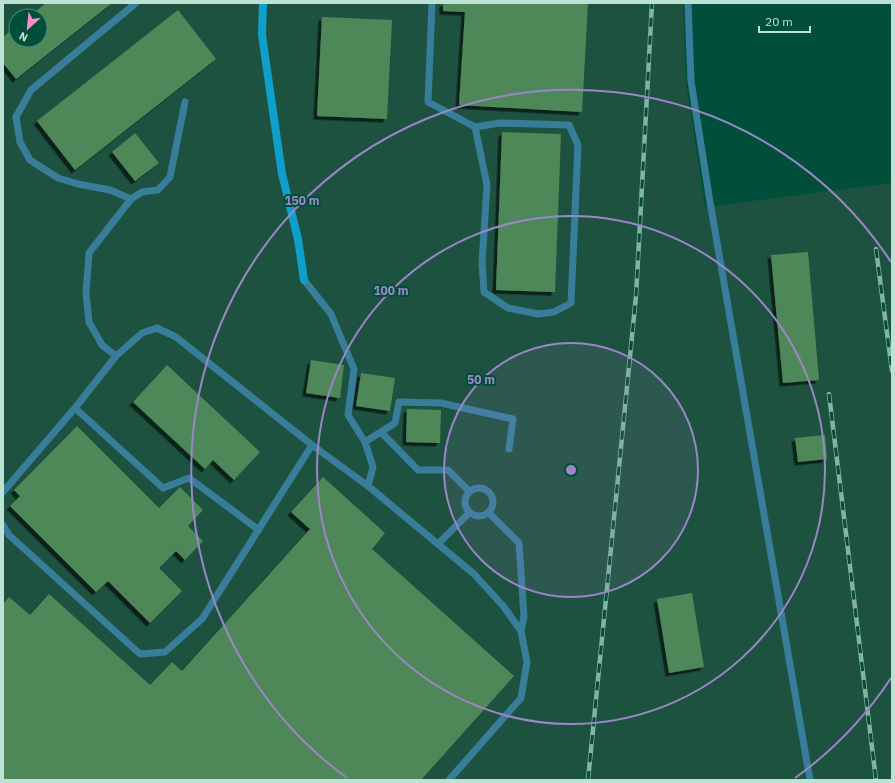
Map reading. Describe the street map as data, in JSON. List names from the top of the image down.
{
  "scale_bar": "20 m",
  "north": "bottom left",
  "rings": ["150 m", "100 m", "50 m"]
}
